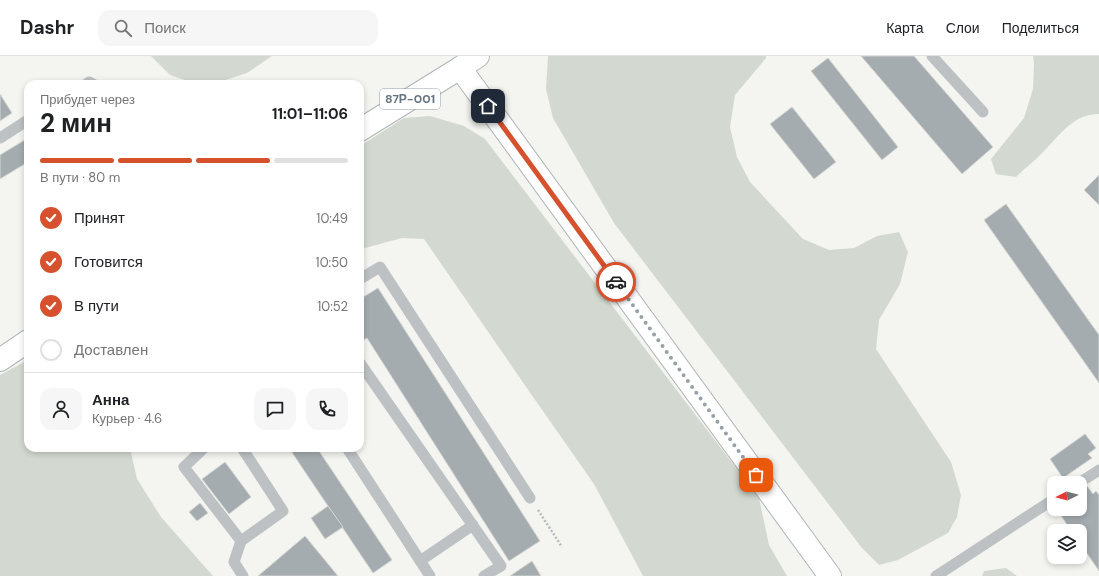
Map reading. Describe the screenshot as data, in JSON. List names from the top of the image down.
{
  "streets": {
    "main road": ["87Р-001"]
  },
  "north": "left",
  "page": {
    "header": "Dashr",
    "search": "Поиск",
    "nav": ["Карта", "Слои", "Поделиться"],
    "heading": ["2 мин", "Прибудет через", "11:01–11:06"],
    "panel": ["Анна", "Курьер · 4.6"],
    "bar": "В пути · 80 m",
    "list": [
      ["Принят", "10:49"],
      ["Готовится", "10:50"],
      ["В пути", "10:52"],
      "Доставлен"
    ]
  }
}
